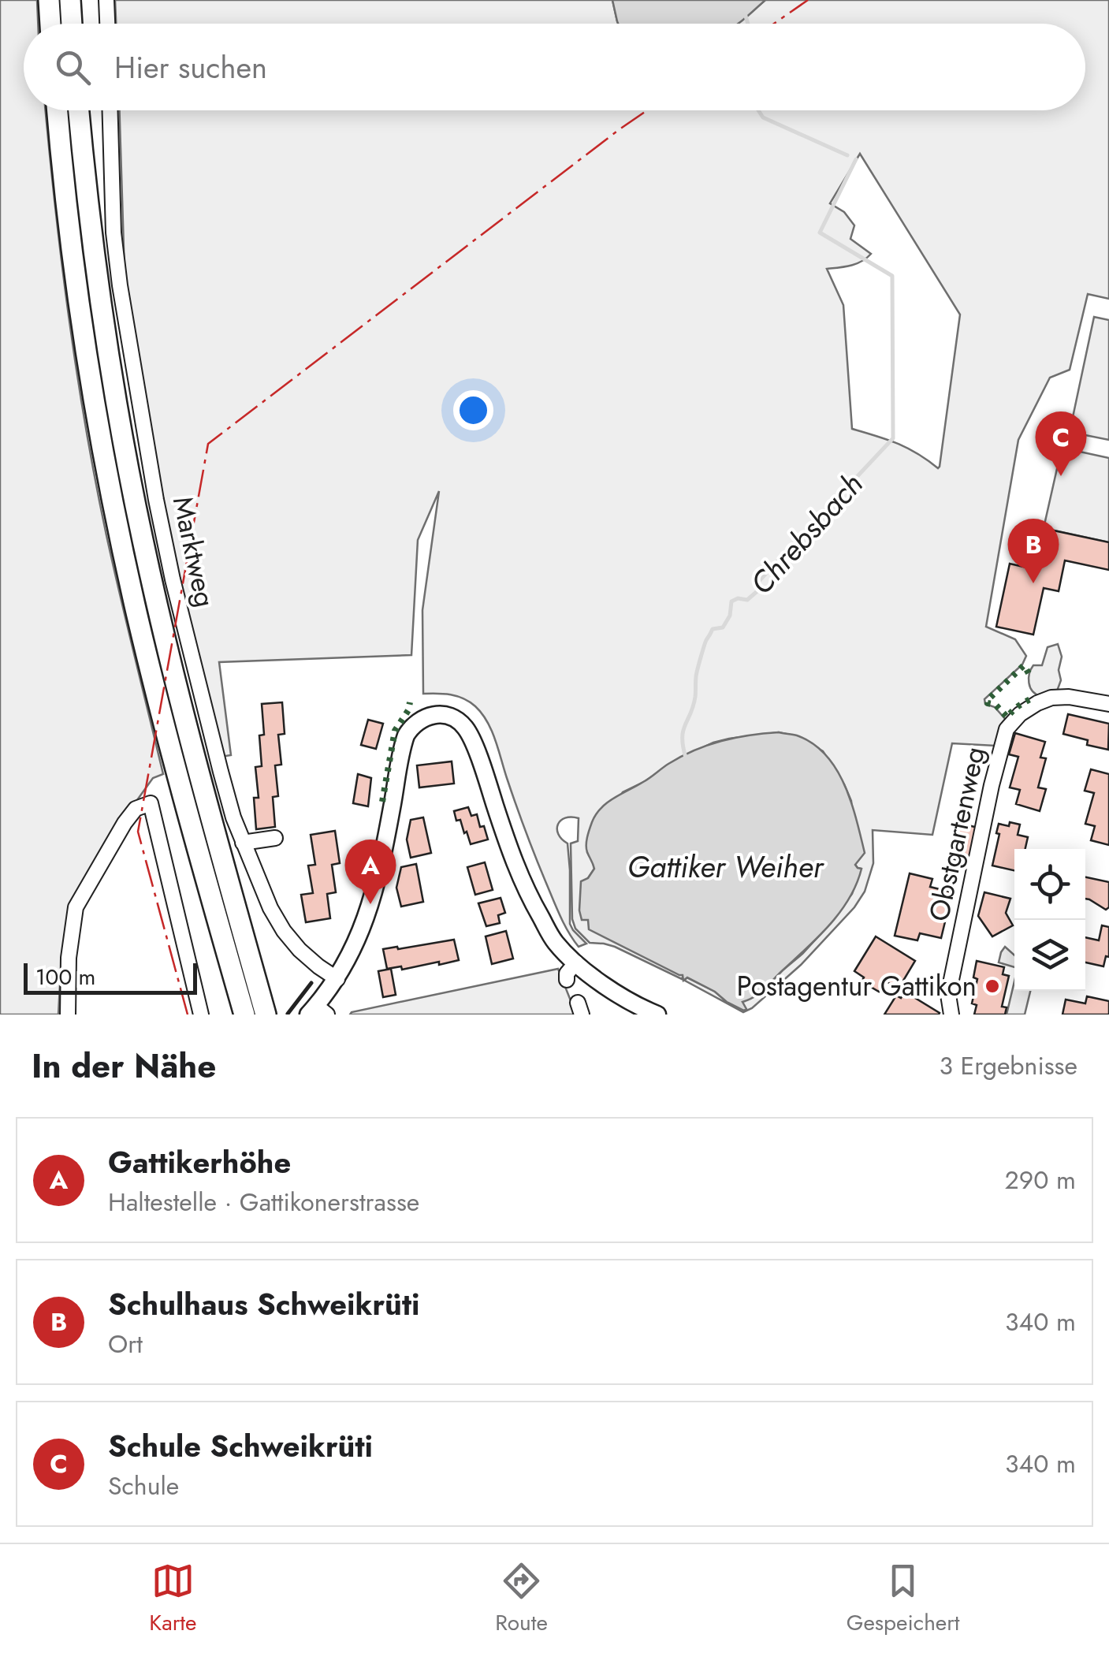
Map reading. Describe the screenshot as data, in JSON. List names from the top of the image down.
{
  "streets": {
    "street": ["Marktweg", "Obstgartenweg"]
  },
  "water": ["Chrebsbach", "Gattiker Weiher"],
  "places": ["Postagentur Gattikon"],
  "scale_bar": "100 m",
  "page": {
    "search": "Hier suchen",
    "pins": ["C", "B", "A"],
    "scale": "100 m",
    "heading": ["In der Nähe", "3 Ergebnisse"],
    "list": [
      {
        "mark": "A",
        "name": "Gattikerhöhe",
        "note": "Haltestelle · Gattikonerstrasse",
        "value": "290 m"
      },
      {
        "mark": "B",
        "name": "Schulhaus Schweikrüti",
        "note": "Ort",
        "value": "340 m"
      },
      {
        "mark": "C",
        "name": "Schule Schweikrüti",
        "note": "Schule",
        "value": "340 m"
      }
    ],
    "nav": ["Karte", "Route", "Gespeichert"]
  }
}
